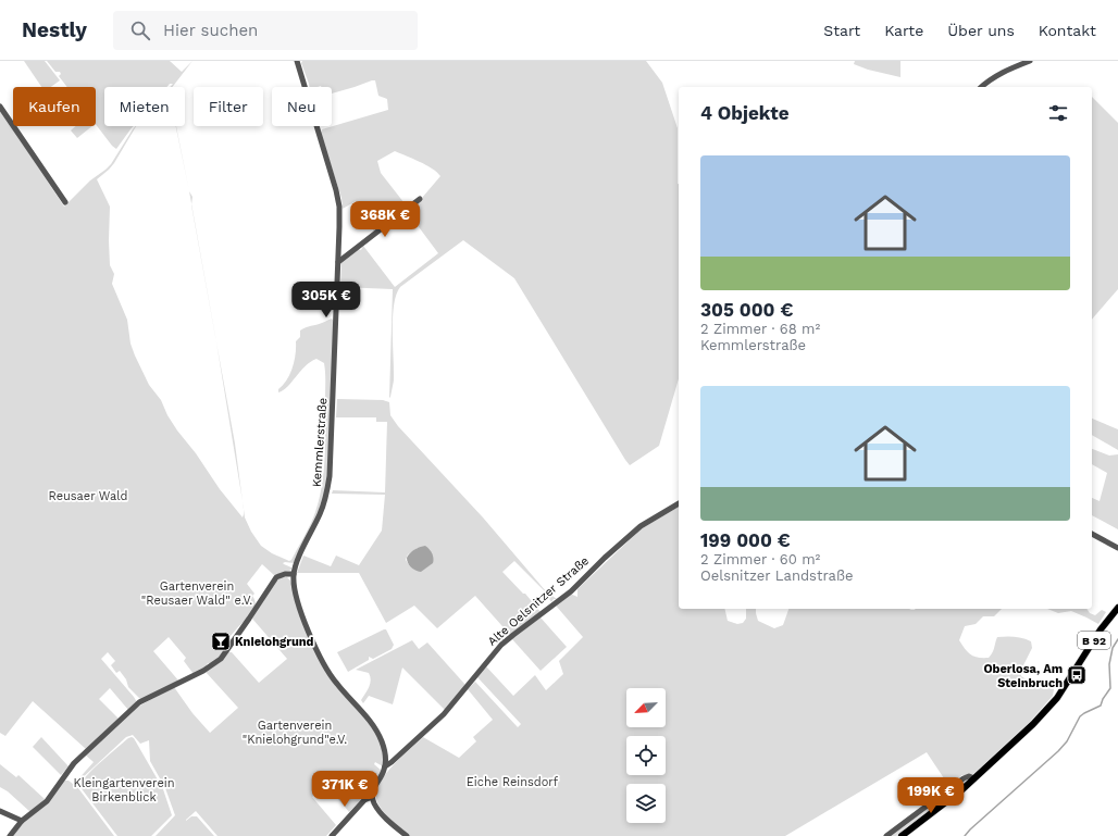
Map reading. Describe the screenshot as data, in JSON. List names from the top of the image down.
{
  "streets": {
    "main road": ["B 92"],
    "street": ["Kemmlerstraße", "Alte Oelsnitzer Straße"]
  },
  "crossings": [
    ["Kemmlerstraße", "Alte Oelsnitzer Straße"]
  ],
  "parks": [
    "Reusaer Wald",
    "Gartenverein \"Reusaer Wald\" e.V.",
    "Gartenverein \"Knielohgrund\"e.V.",
    "Eiche Reinsdorf",
    "Kleingartenverein Birkenblick"
  ],
  "places": {
    "bar": ["Knielohgrund"],
    "bus stop": ["Oberlosa, Am Steinbruch"]
  },
  "north": "bottom left",
  "page": {
    "header": "Nestly",
    "search": "Hier suchen",
    "nav": [
      "Start",
      "Karte",
      "Über uns",
      "Kontakt"
    ],
    "chip": [
      "Kaufen",
      "Mieten",
      "Filter",
      "Neu"
    ],
    "heading": "4 Objekte",
    "list": [
      {
        "name": "305 000 €",
        "note": "2 Zimmer · 68 m² · Kemmlerstraße"
      },
      {
        "name": "199 000 €",
        "note": "2 Zimmer · 60 m² · Oelsnitzer Landstraße"
      }
    ],
    "price": [
      "368K €",
      "305K €",
      "371K €",
      "199K €"
    ]
  }
}
